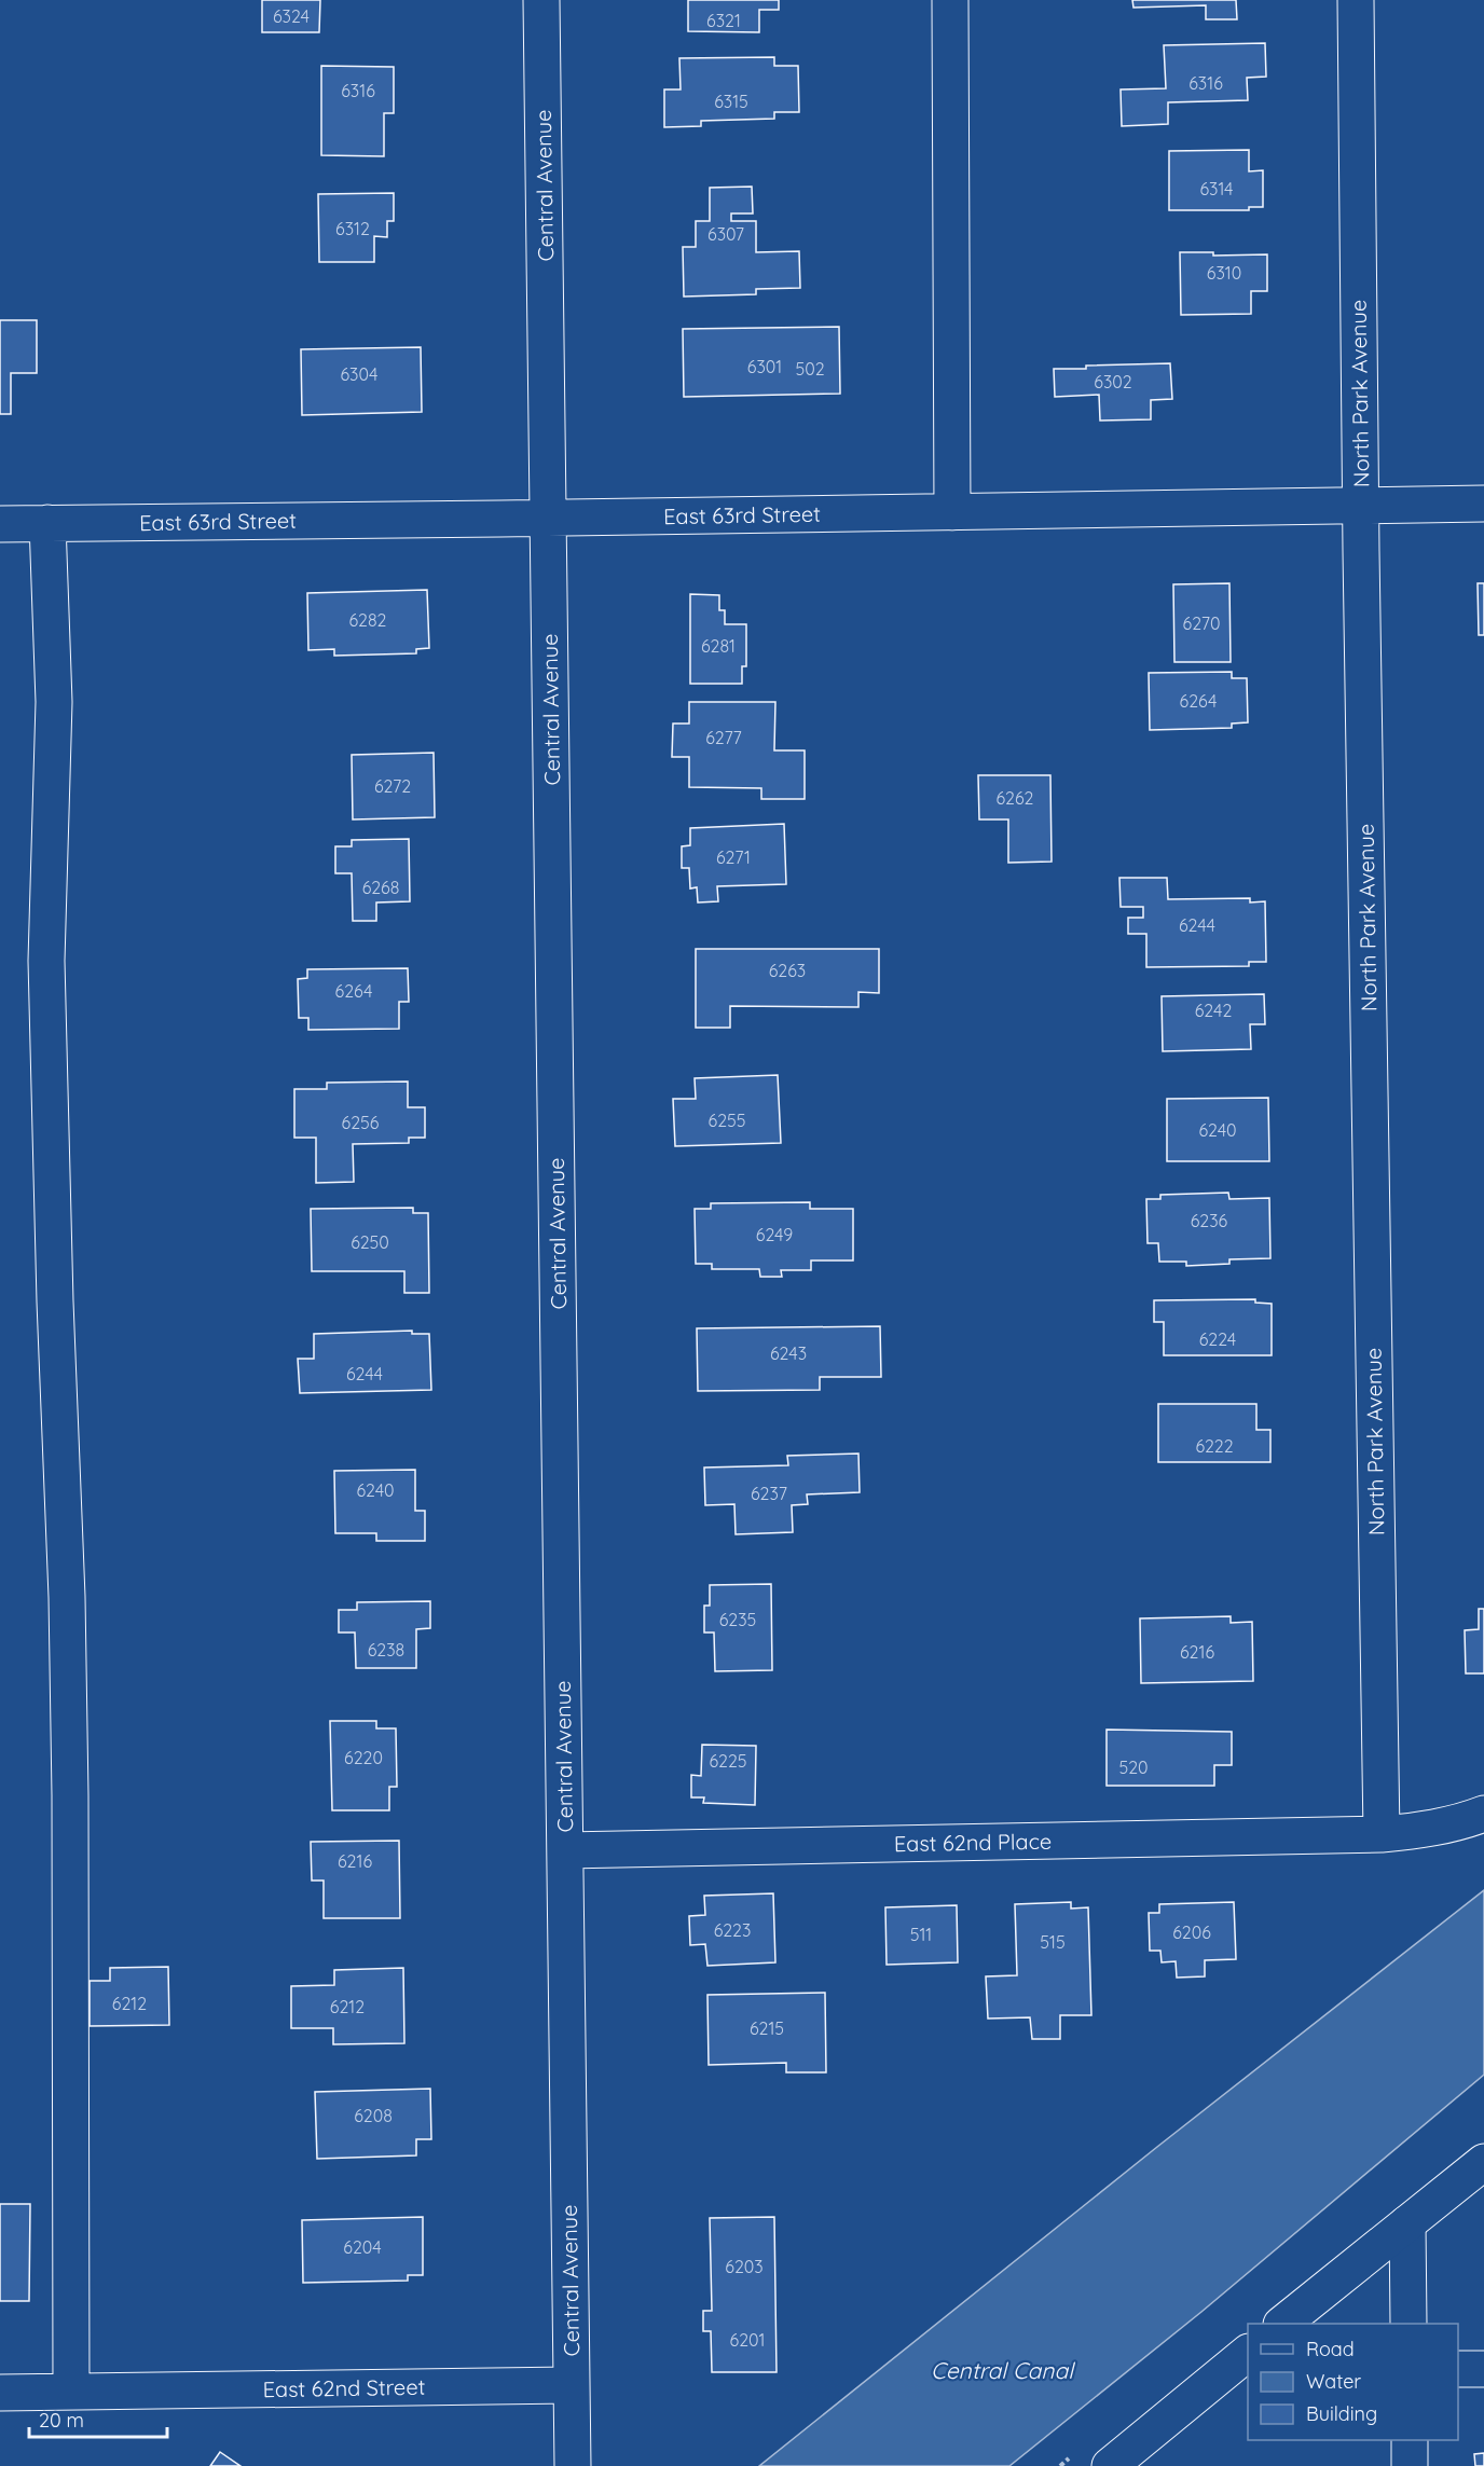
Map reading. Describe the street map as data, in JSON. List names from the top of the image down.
{
  "streets": {
    "street": [
      "Central Avenue",
      "North Park Avenue",
      "East 63rd Street",
      "East 62nd Place",
      "East 62nd Street"
    ]
  },
  "crossings": [
    ["Central Avenue", "East 63rd Street"],
    ["Central Avenue", "East 62nd Place"],
    ["Central Avenue", "East 62nd Street"],
    ["North Park Avenue", "East 63rd Street"],
    ["North Park Avenue", "East 62nd Place"]
  ],
  "water": ["Central Canal"],
  "house_numbers": [
    "6324",
    "6321",
    "6316",
    "6316",
    "6315",
    "6314",
    "6312",
    "6307",
    "6310",
    "6301",
    "502",
    "6304",
    "6302",
    "6282",
    "6270",
    "6281",
    "6264",
    "6277",
    "6272",
    "6262",
    "6271",
    "6268",
    "6244",
    "6263",
    "6264",
    "6242",
    "6255",
    "6256",
    "6240",
    "6236",
    "6249",
    "6250",
    "6224",
    "6243",
    "6244",
    "6222",
    "6240",
    "6237",
    "6235",
    "6238",
    "6216",
    "6220",
    "6225",
    "520",
    "6216",
    "6223",
    "6206",
    "511",
    "515",
    "6212",
    "6212",
    "6215",
    "6208",
    "6204",
    "6203",
    "6201"
  ],
  "legend": ["Road", "Water", "Building"],
  "scale_bar": "20 m"
}
